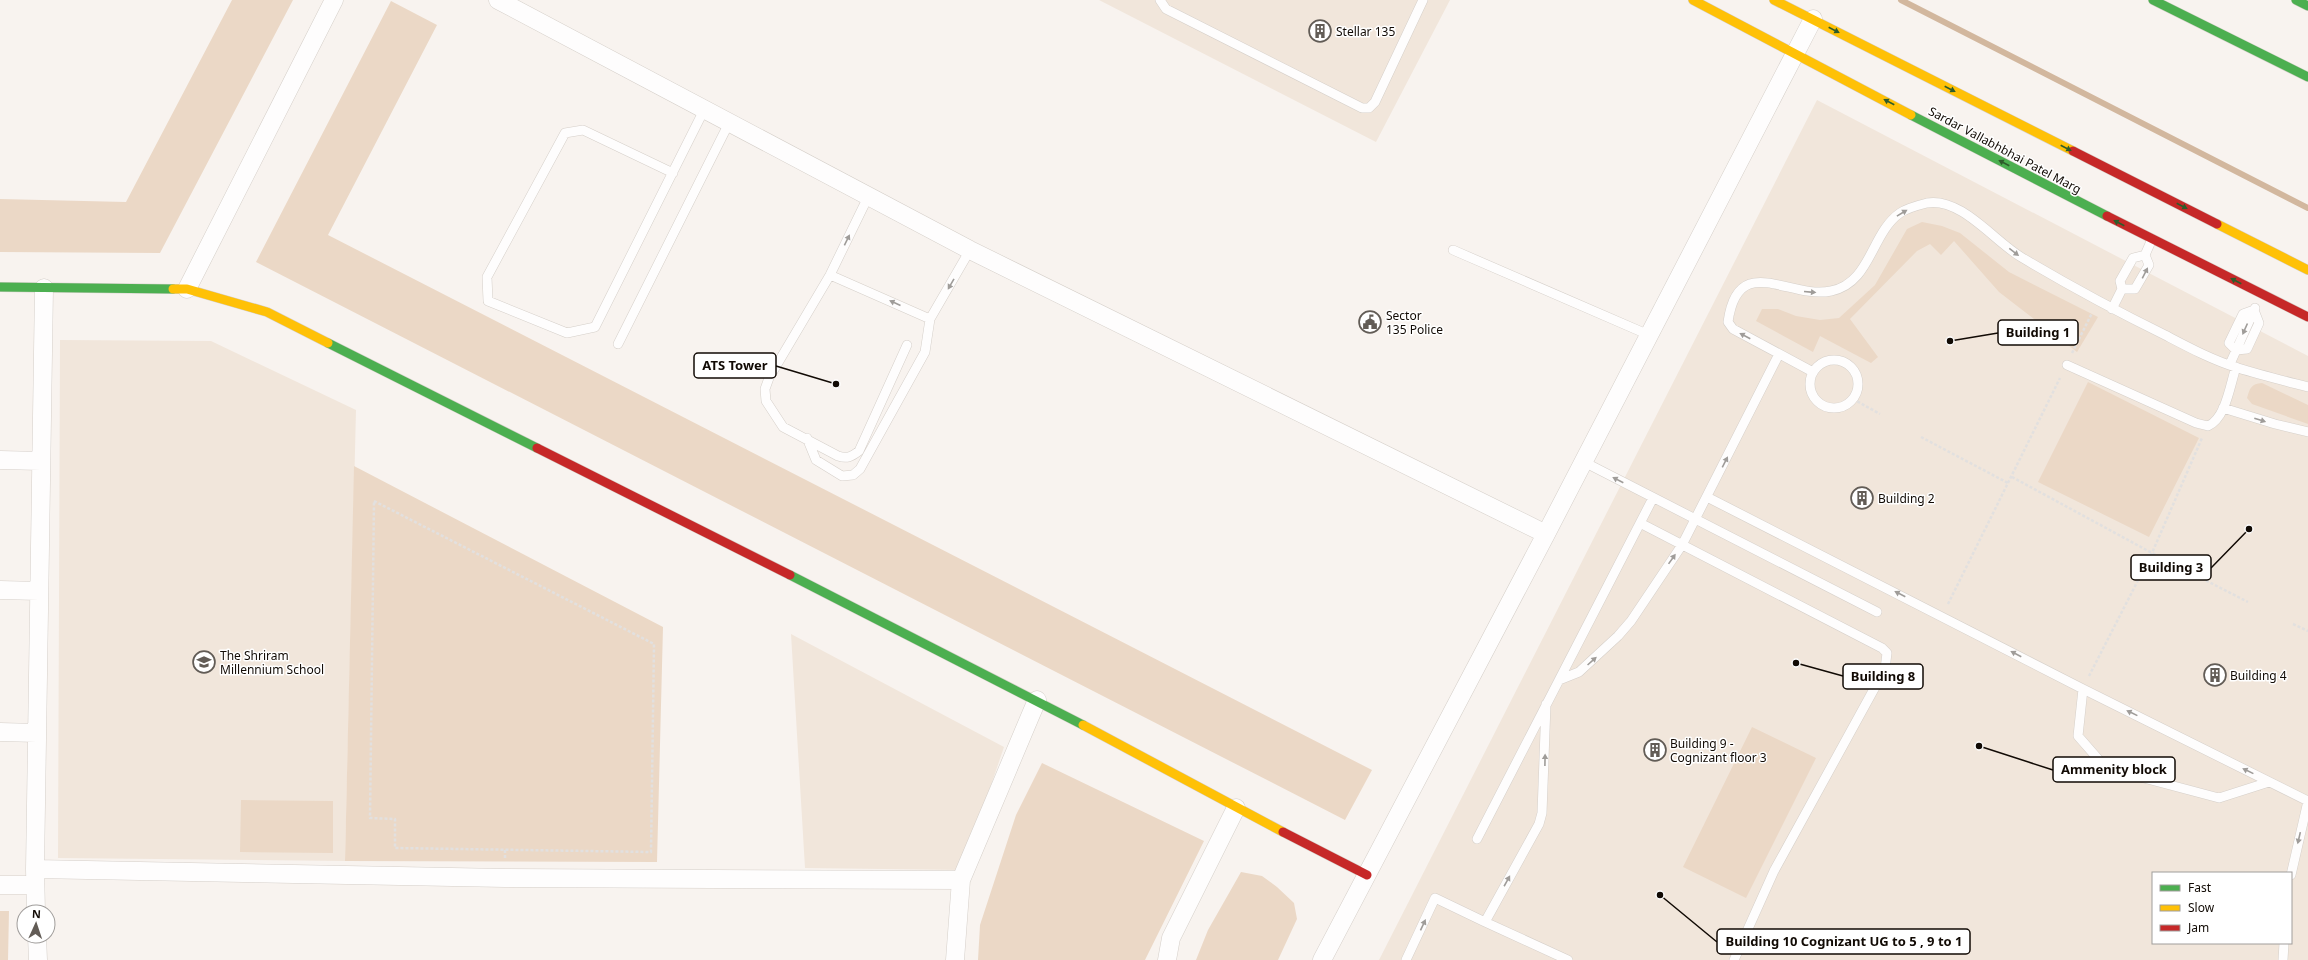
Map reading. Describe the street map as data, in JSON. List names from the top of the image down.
{
  "streets": {
    "main road": ["Sardar Vallabhbhai Patel Marg"]
  },
  "places": {
    "building": [
      "Stellar 135",
      "Building 2",
      "Building 4",
      "Building 9 - Cognizant floor 3"
    ],
    "public building": ["Sector 135 Police"],
    "other": [
      "Building 1",
      "ATS Tower",
      "Building 3",
      "Building 8",
      "Ammenity block",
      "Building 10 Cognizant UG to 5 , 9 to 1"
    ],
    "school or university": ["The Shriram Millennium School"]
  },
  "legend": ["Fast", "Slow", "Jam"],
  "north": "top"
}
